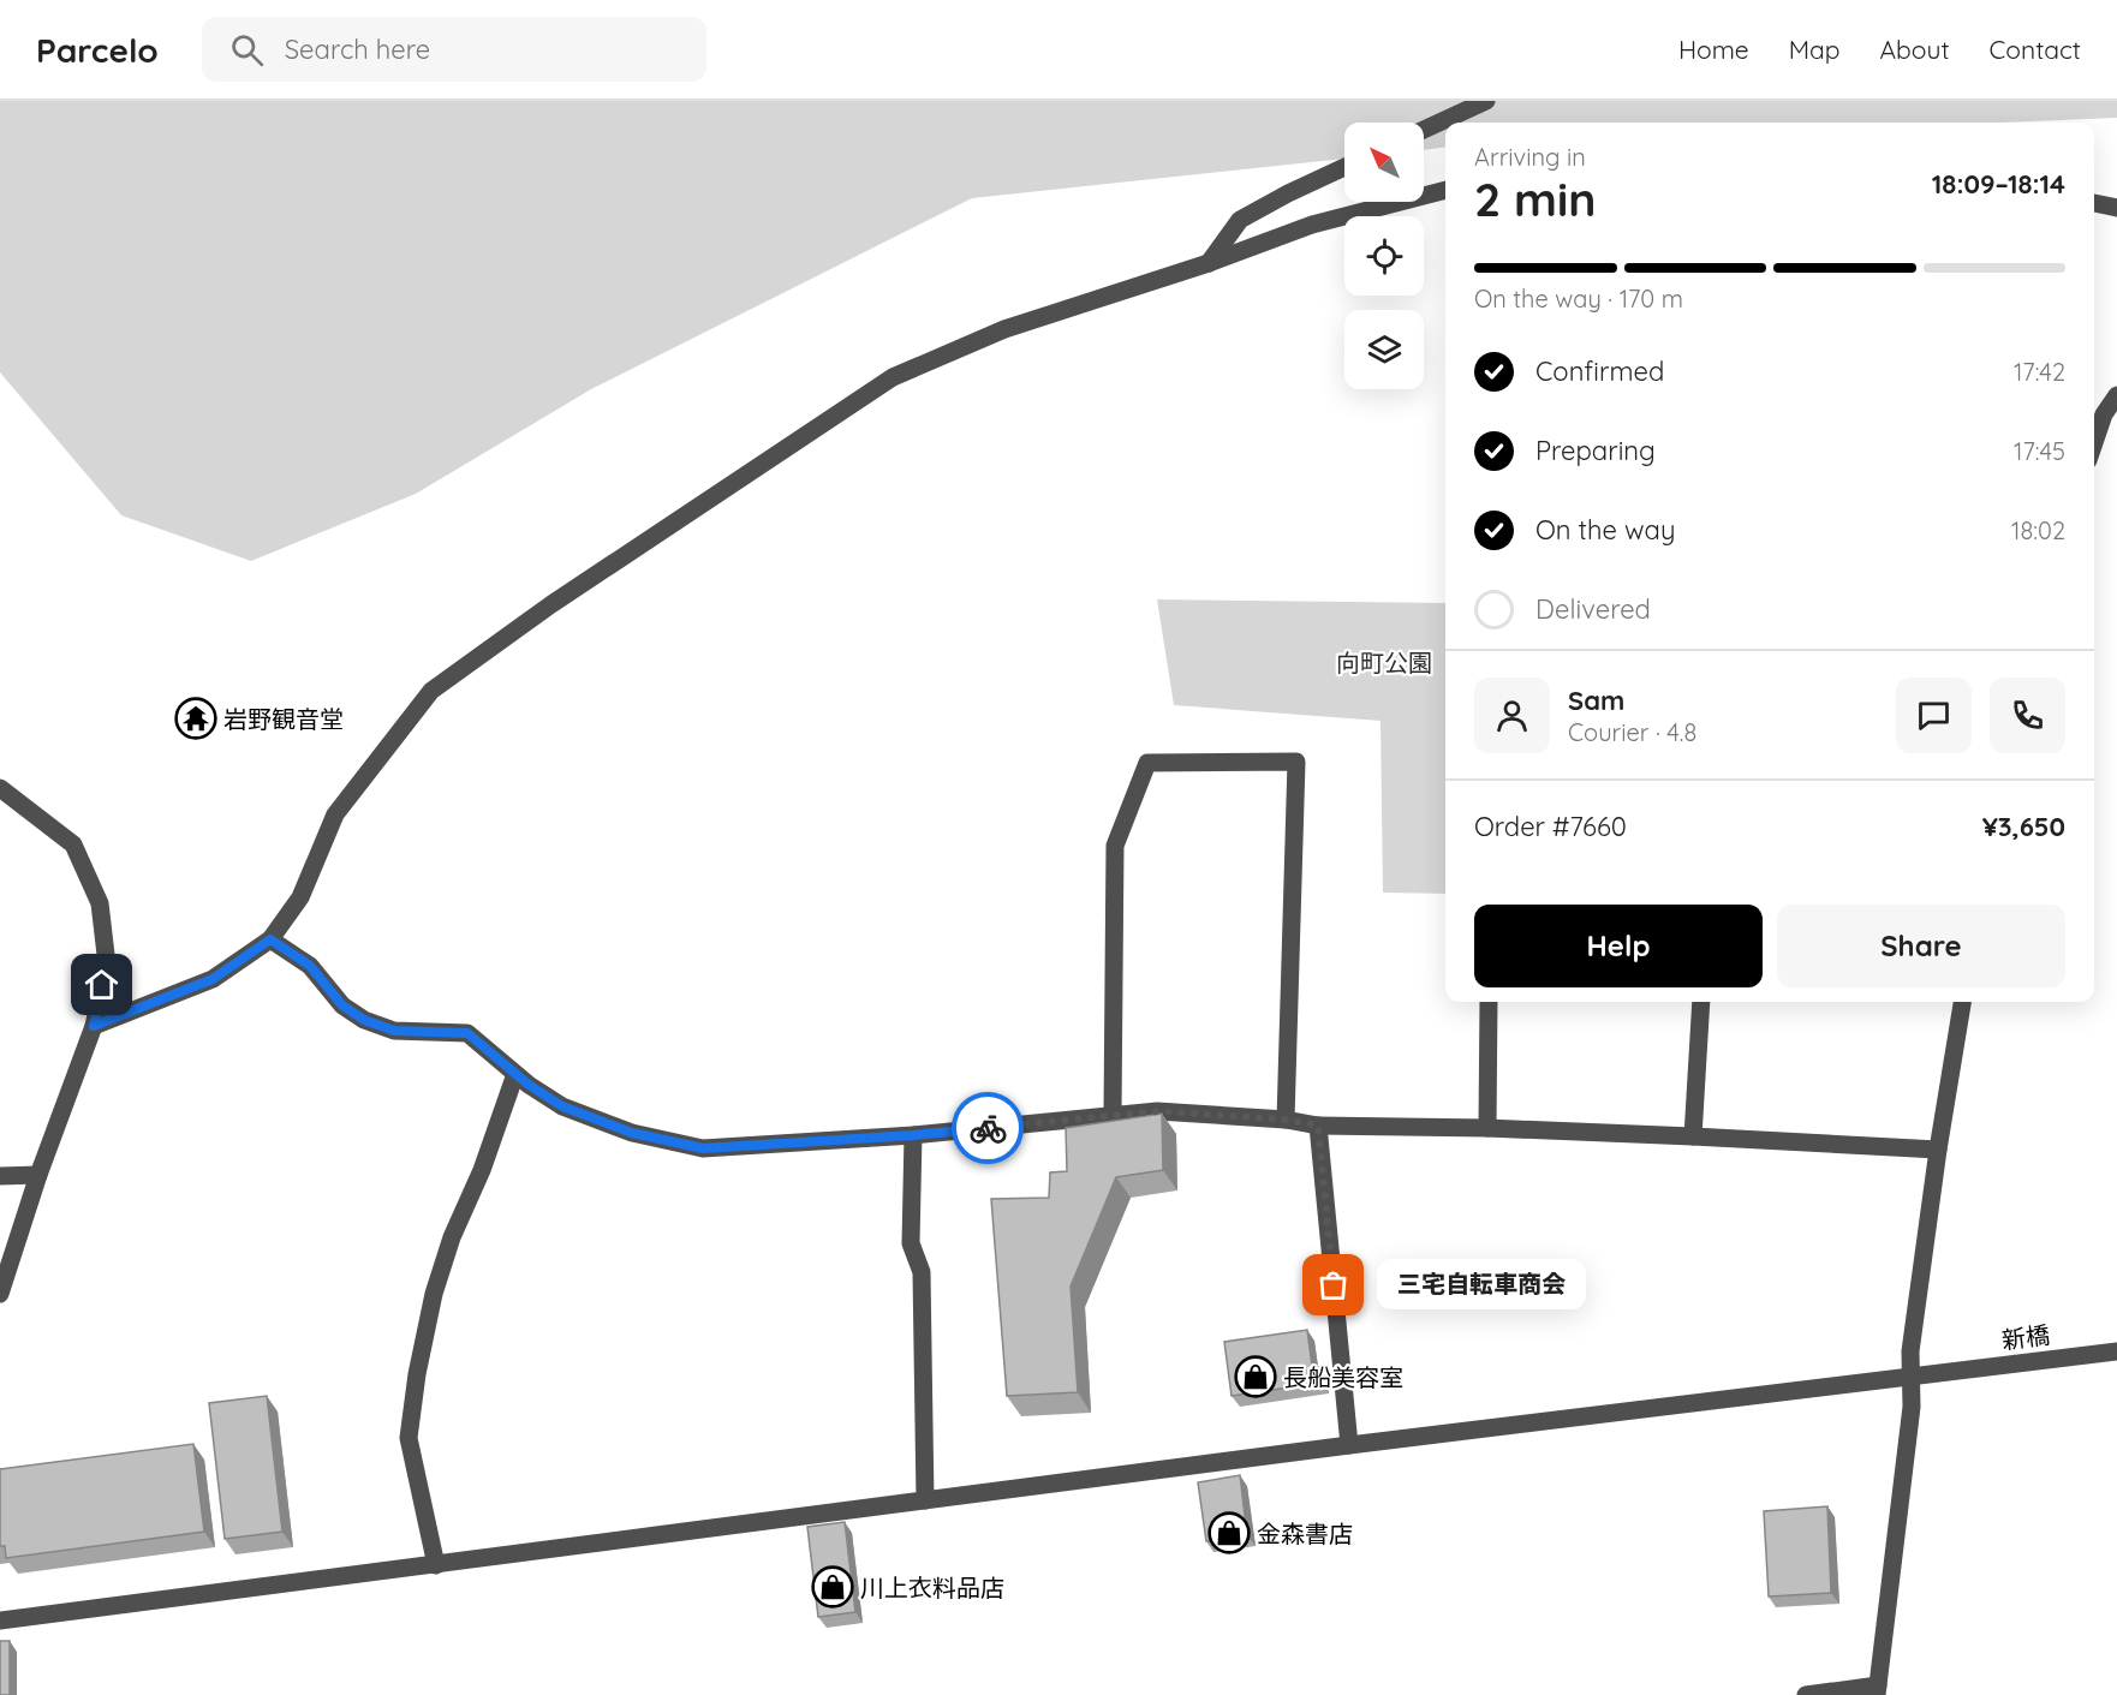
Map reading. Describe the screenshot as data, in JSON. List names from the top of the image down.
{
  "streets": {
    "street": ["新橋"]
  },
  "parks": ["向町公園"],
  "places": {
    "temple": ["岩野観音堂"],
    "other": ["三宅自転車商会"],
    "shop": ["長船美容室", "金森書店", "川上衣料品店"]
  },
  "north": "top left",
  "page": {
    "header": "Parcelo",
    "search": "Search here",
    "nav": [
      "Home",
      "Map",
      "About",
      "Contact"
    ],
    "heading": ["2 min", "Arriving in", "18:09–18:14"],
    "panel": [
      "Sam",
      "Courier · 4.8",
      "Order #7660",
      "¥3,650"
    ],
    "bar": "On the way · 170 m",
    "list": [
      ["Confirmed", "17:42"],
      ["Preparing", "17:45"],
      ["On the way", "18:02"],
      "Delivered"
    ],
    "buttons": ["Help", "Share"],
    "bubble": "三宅自転車商会"
  }
}
